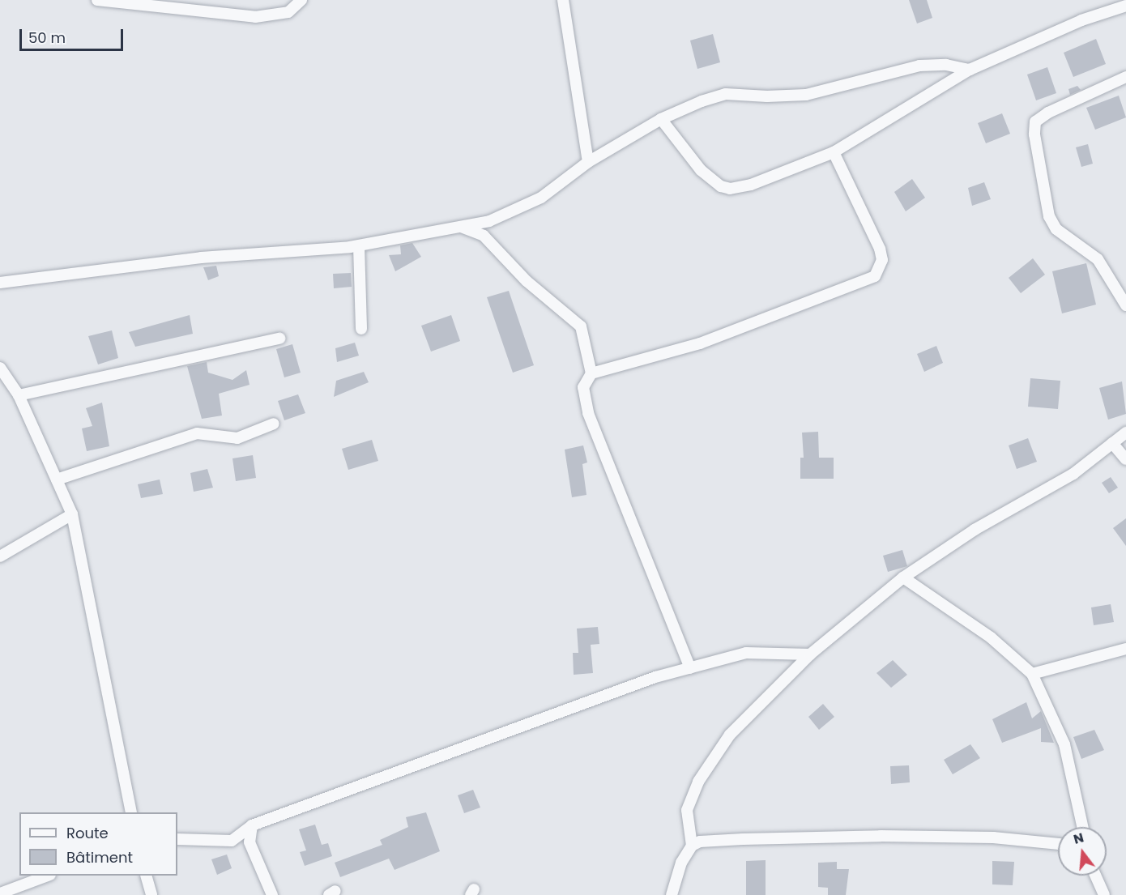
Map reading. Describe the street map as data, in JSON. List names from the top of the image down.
{
  "legend": ["Route", "Bâtiment"],
  "scale_bar": "50 m",
  "north": "top"
}
